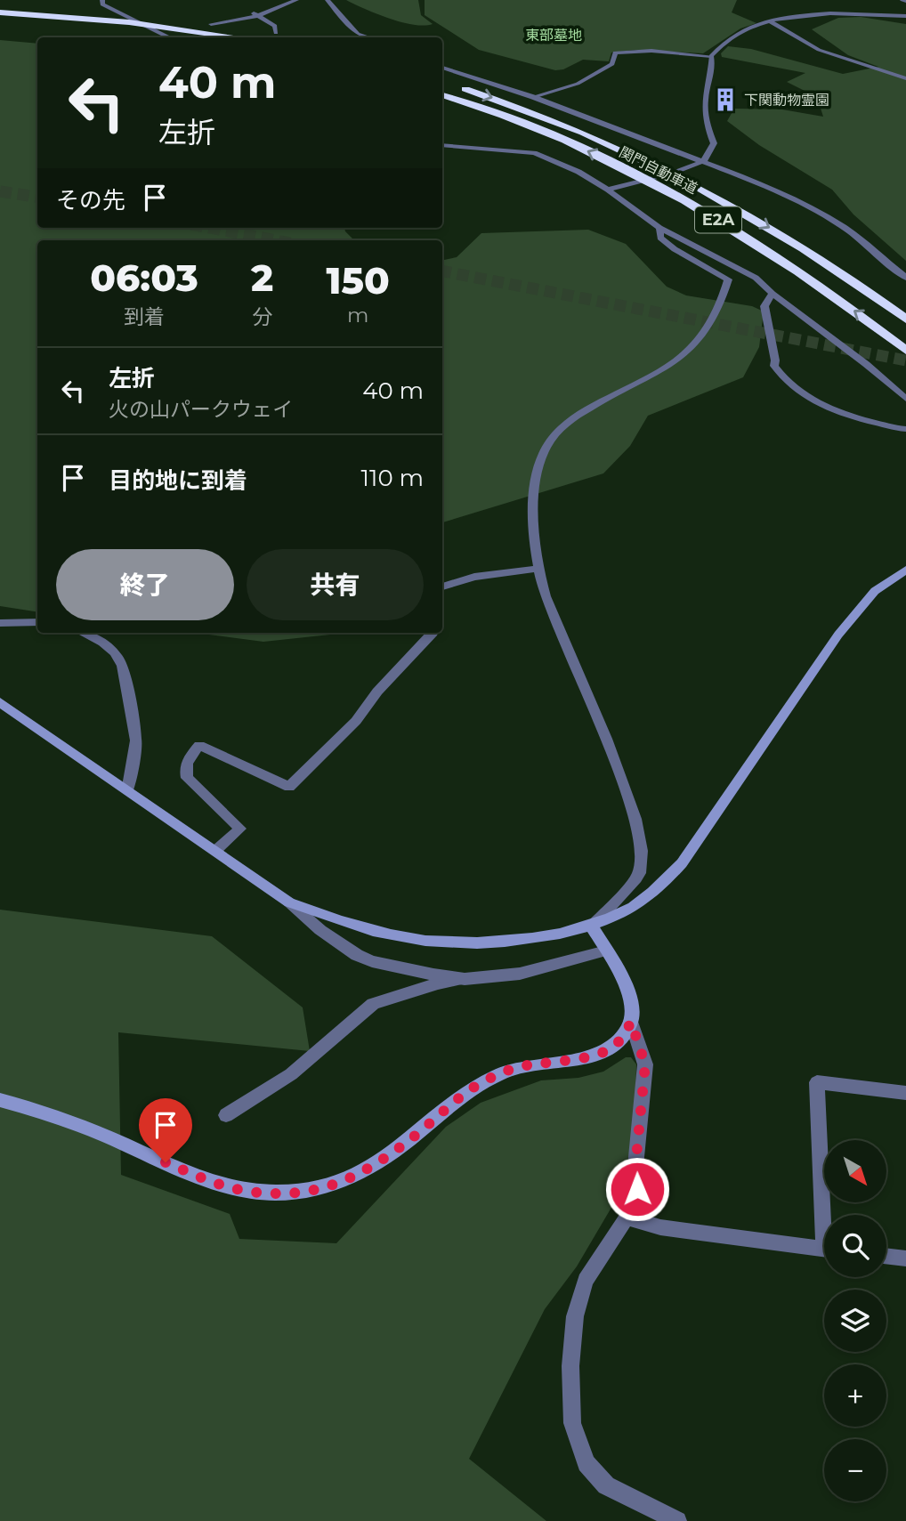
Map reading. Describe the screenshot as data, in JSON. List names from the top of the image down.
{
  "streets": {
    "highway": ["関門自動車道", "E2A"]
  },
  "parks": ["東部墓地"],
  "places": {
    "building": ["下関動物霊園"]
  },
  "north": "bottom right",
  "page": {
    "turn": ["40 m", "左折"],
    "then": "その先",
    "eta": [
      "06:03",
      "到着",
      "2",
      "分",
      "150",
      "m"
    ],
    "list": [
      {
        "name": "左折",
        "note": "火の山パークウェイ",
        "value": "40 m"
      },
      {
        "name": "目的地に到着",
        "value": "110 m"
      }
    ],
    "buttons": ["終了", "共有"],
    "map_buttons": ["+", "−"]
  }
}
